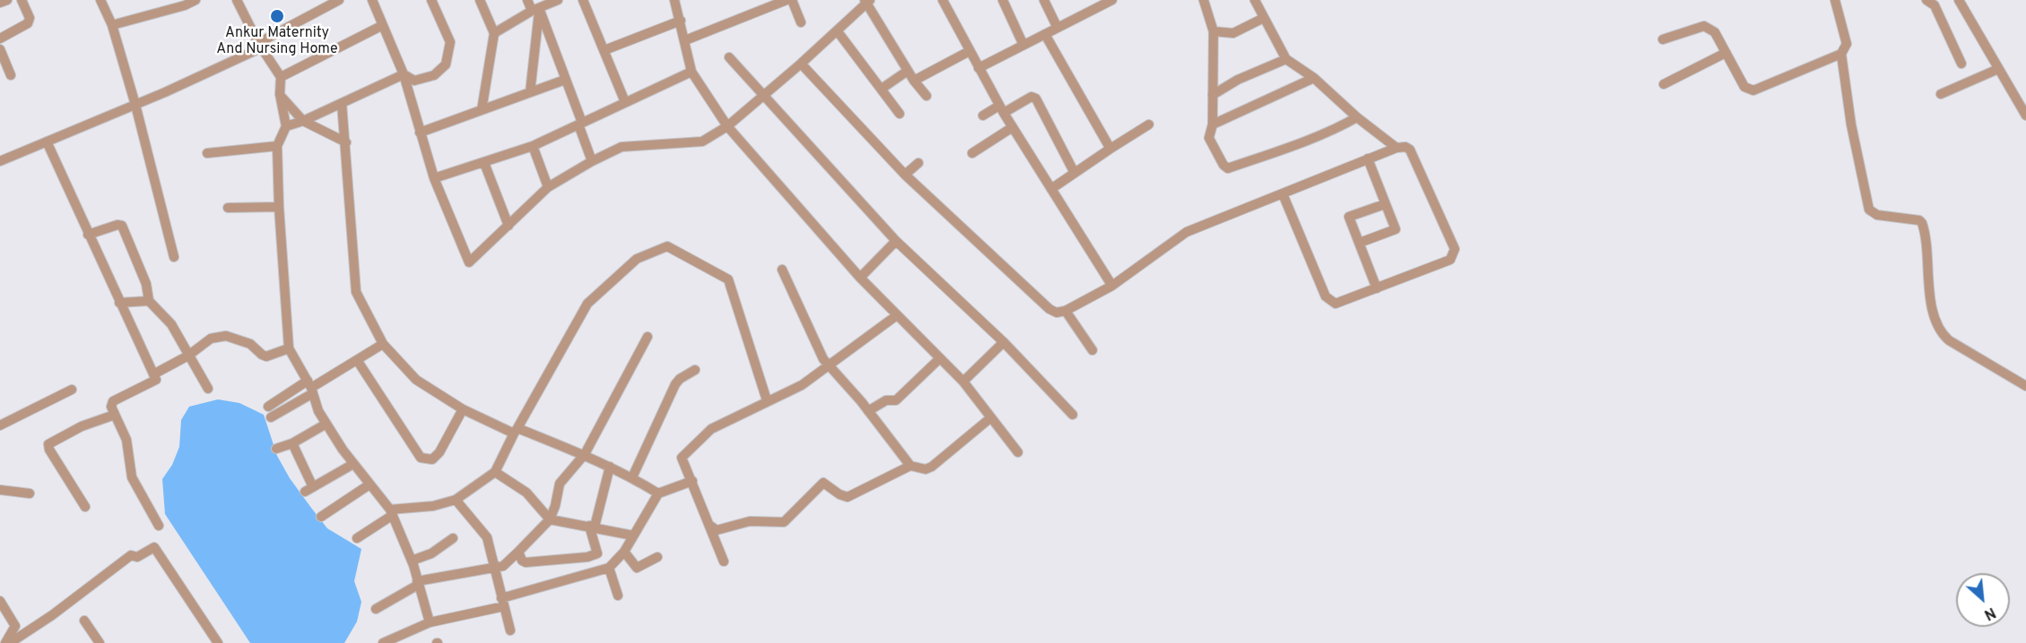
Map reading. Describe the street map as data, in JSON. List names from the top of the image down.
{
  "places": ["Ankur Maternity And Nursing Home"],
  "north": "bottom right"
}
